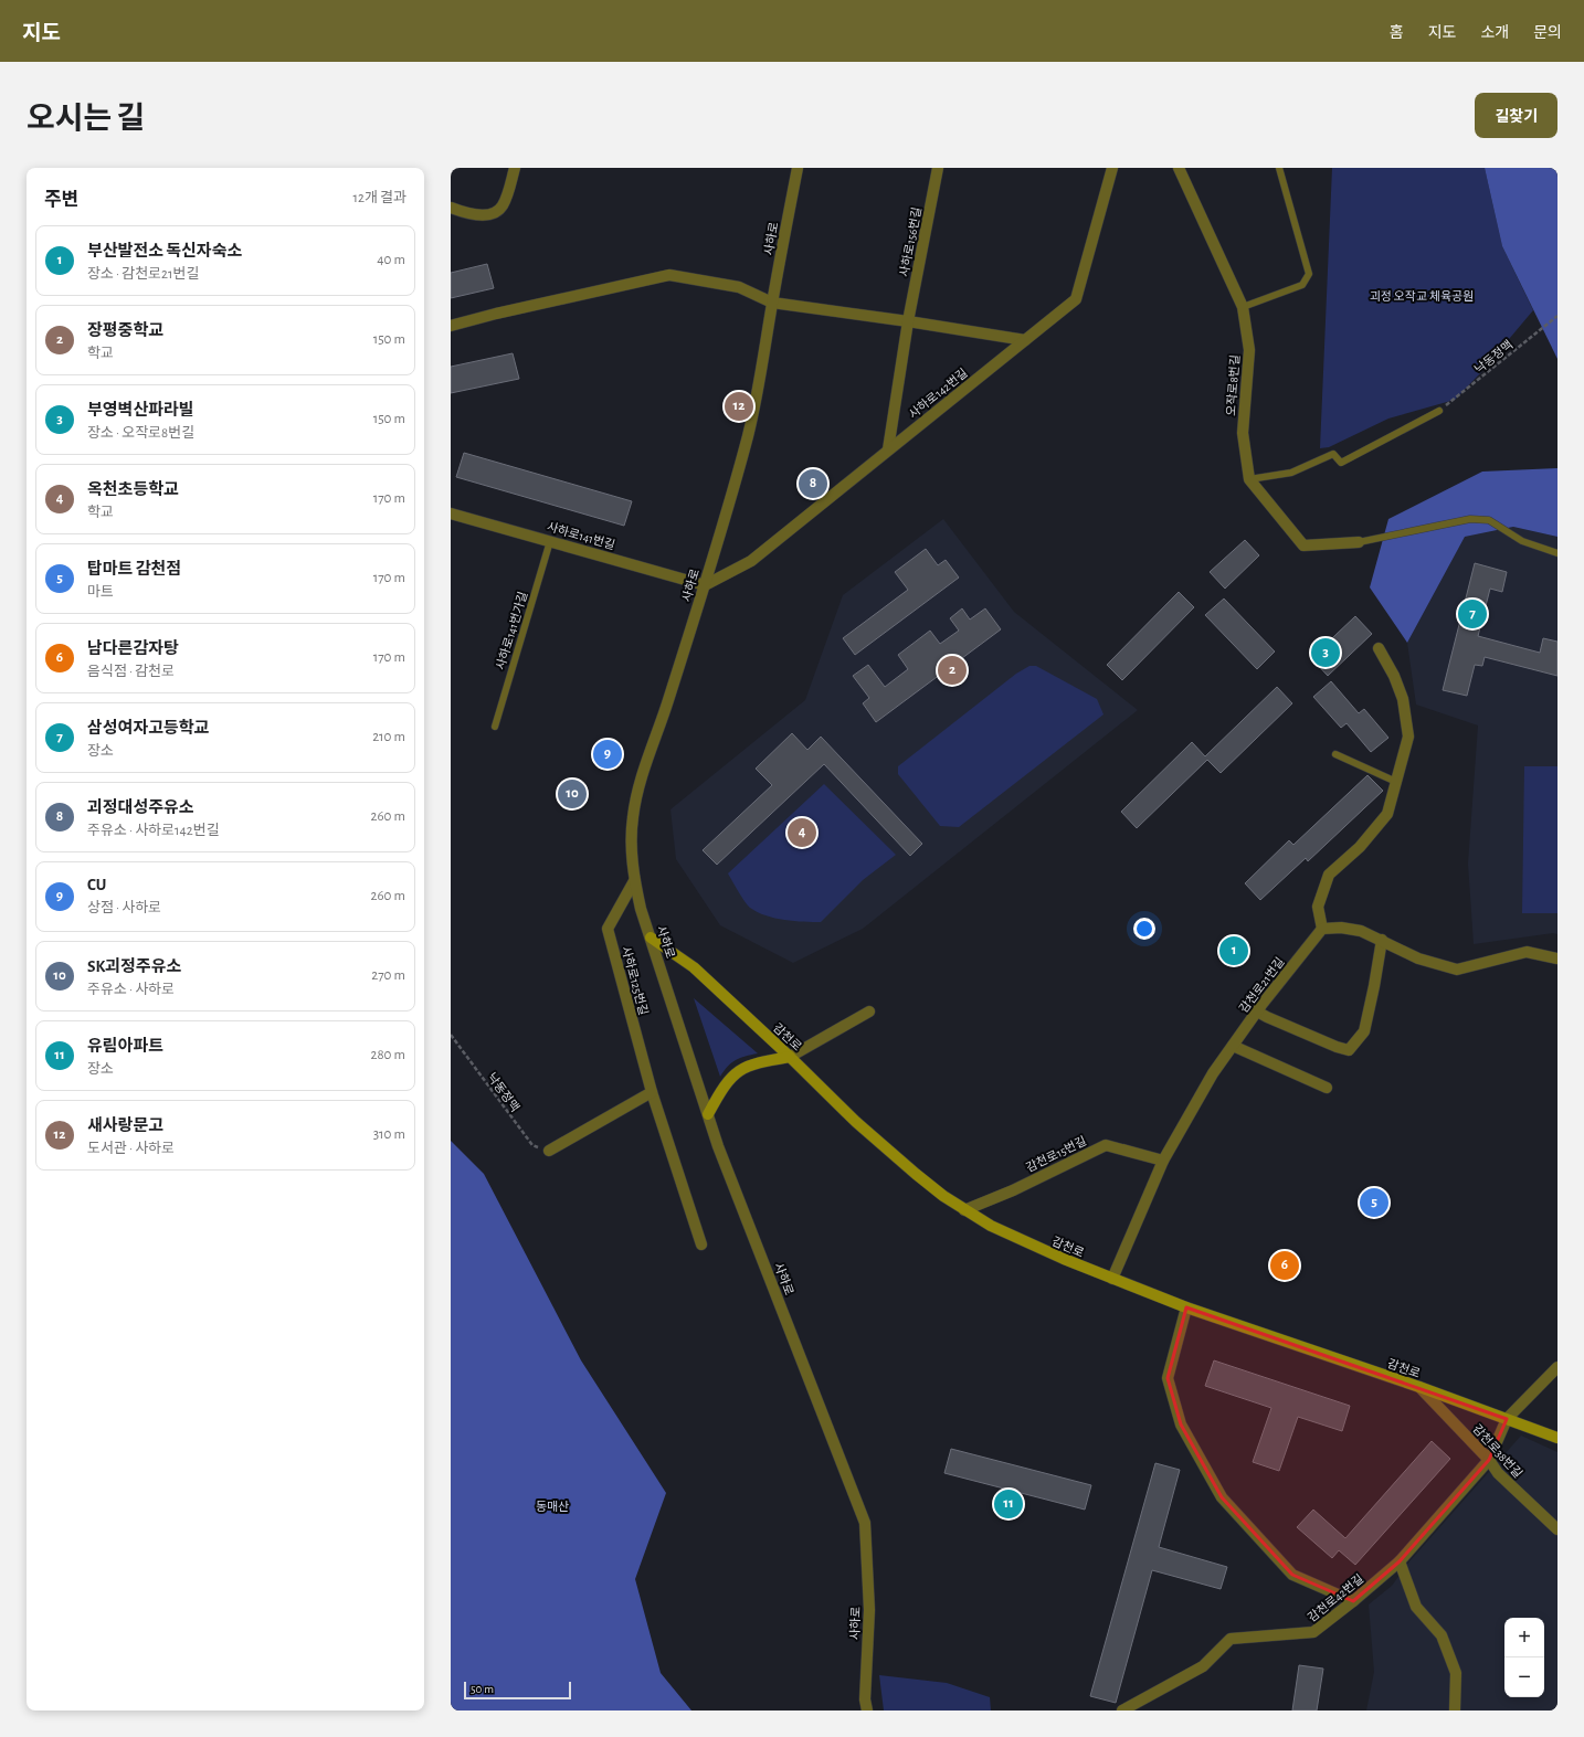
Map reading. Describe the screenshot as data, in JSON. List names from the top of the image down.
{
  "streets": {
    "main road": ["감천로"],
    "street": [
      "사하로",
      "사하로156번길",
      "오작로8번길",
      "사하로142번길",
      "사하로141번길",
      "사하로125번길",
      "감천로21번길",
      "감천로15번길",
      "감천로38번길",
      "감천로42번길"
    ],
    "lane": ["사하로141번가길"],
    "path": ["낙동정맥"]
  },
  "crossings": [
    ["사하로", "사하로142번길"],
    ["사하로", "사하로141번길"],
    ["사하로", "사하로125번길"],
    ["사하로", "감천로"],
    ["사하로156번길", "사하로142번길"],
    ["사하로142번길", "사하로141번길"],
    ["사하로141번길", "사하로141번가길"],
    ["감천로21번길", "감천로"],
    ["감천로21번길", "감천로15번길"],
    ["감천로", "감천로15번길"],
    ["감천로", "감천로38번길"],
    ["감천로", "감천로42번길"],
    ["감천로38번길", "감천로42번길"]
  ],
  "parks": ["괴정 오작교 체육공원", "동매산"],
  "scale_bar": "50 m",
  "page": {
    "header": "지도",
    "nav": [
      "홈",
      "지도",
      "소개",
      "문의"
    ],
    "title": "오시는 길",
    "buttons": "길찾기",
    "heading": ["주변", "12개 결과"],
    "list": [
      {
        "mark": "1",
        "name": "부산발전소 독신자숙소",
        "note": "장소 · 감천로21번길",
        "value": "40 m"
      },
      {
        "mark": "2",
        "name": "장평중학교",
        "note": "학교",
        "value": "150 m"
      },
      {
        "mark": "3",
        "name": "부영벽산파라빌",
        "note": "장소 · 오작로8번길",
        "value": "150 m"
      },
      {
        "mark": "4",
        "name": "옥천초등학교",
        "note": "학교",
        "value": "170 m"
      },
      {
        "mark": "5",
        "name": "탑마트 감천점",
        "note": "마트",
        "value": "170 m"
      },
      {
        "mark": "6",
        "name": "남다른감자탕",
        "note": "음식점 · 감천로",
        "value": "170 m"
      },
      {
        "mark": "7",
        "name": "삼성여자고등학교",
        "note": "장소",
        "value": "210 m"
      },
      {
        "mark": "8",
        "name": "괴정대성주유소",
        "note": "주유소 · 사하로142번길",
        "value": "260 m"
      },
      {
        "mark": "9",
        "name": "CU",
        "note": "상점 · 사하로",
        "value": "260 m"
      },
      {
        "mark": "10",
        "name": "SK괴정주유소",
        "note": "주유소 · 사하로",
        "value": "270 m"
      },
      {
        "mark": "11",
        "name": "유림아파트",
        "note": "장소",
        "value": "280 m"
      },
      {
        "mark": "12",
        "name": "새사랑문고",
        "note": "도서관 · 사하로",
        "value": "310 m"
      }
    ],
    "pins": [
      "12",
      "8",
      "7",
      "3",
      "2",
      "9",
      "10",
      "4",
      "1",
      "5",
      "6",
      "11"
    ],
    "map_buttons": ["+", "−"],
    "scale": "50 m"
  }
}
